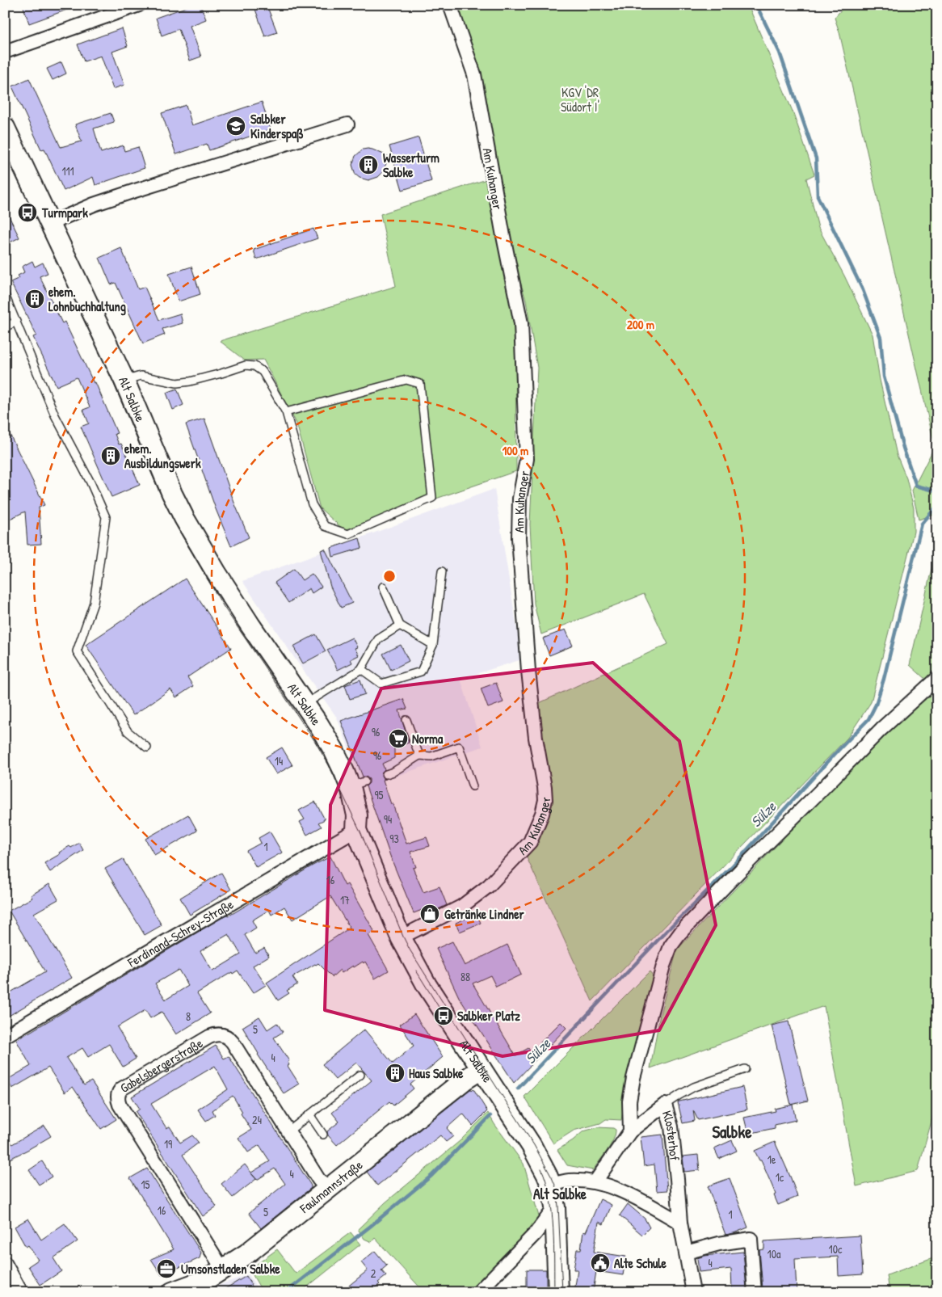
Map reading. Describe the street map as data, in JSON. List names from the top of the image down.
{
  "streets": {
    "main road": ["Alt Salbke", "Faulmannstraße"],
    "street": [
      "Am Kuhanger",
      "Ferdinand-Schrey-Straße",
      "Gabelsbergerstraße",
      "Klosterhof"
    ]
  },
  "crossings": [
    ["Am Kuhanger", "Alt Salbke"],
    ["Alt Salbke", "Ferdinand-Schrey-Straße"],
    ["Alt Salbke", "Faulmannstraße"],
    ["Gabelsbergerstraße", "Faulmannstraße"]
  ],
  "districts": ["Salbke", "Alt Salbke"],
  "water": ["Sülze"],
  "parks": ["KGV 'DR Südort I'"],
  "places": {
    "school or university": ["Salbker Kinderspaß"],
    "building": [
      "Wasserturm Salbke",
      "ehem. Lohnbuchhaltung",
      "ehem. Ausbildungswerk",
      "Haus Salbke"
    ],
    "bus stop": ["Turmpark", "Salbker Platz"],
    "supermarket": ["Norma"],
    "shop": ["Getränke Lindner"],
    "public building": ["Alte Schule"],
    "office": ["Umsonstladen Salbke"]
  },
  "house_numbers": [
    "111",
    "96",
    "96",
    "14",
    "95",
    "94",
    "93",
    "1",
    "16",
    "17",
    "88",
    "8",
    "5",
    "4",
    "24",
    "19",
    "1e",
    "4",
    "1c",
    "15",
    "16",
    "5",
    "1",
    "10c",
    "10a",
    "4",
    "2"
  ],
  "rings": ["200 m", "100 m"]
}
